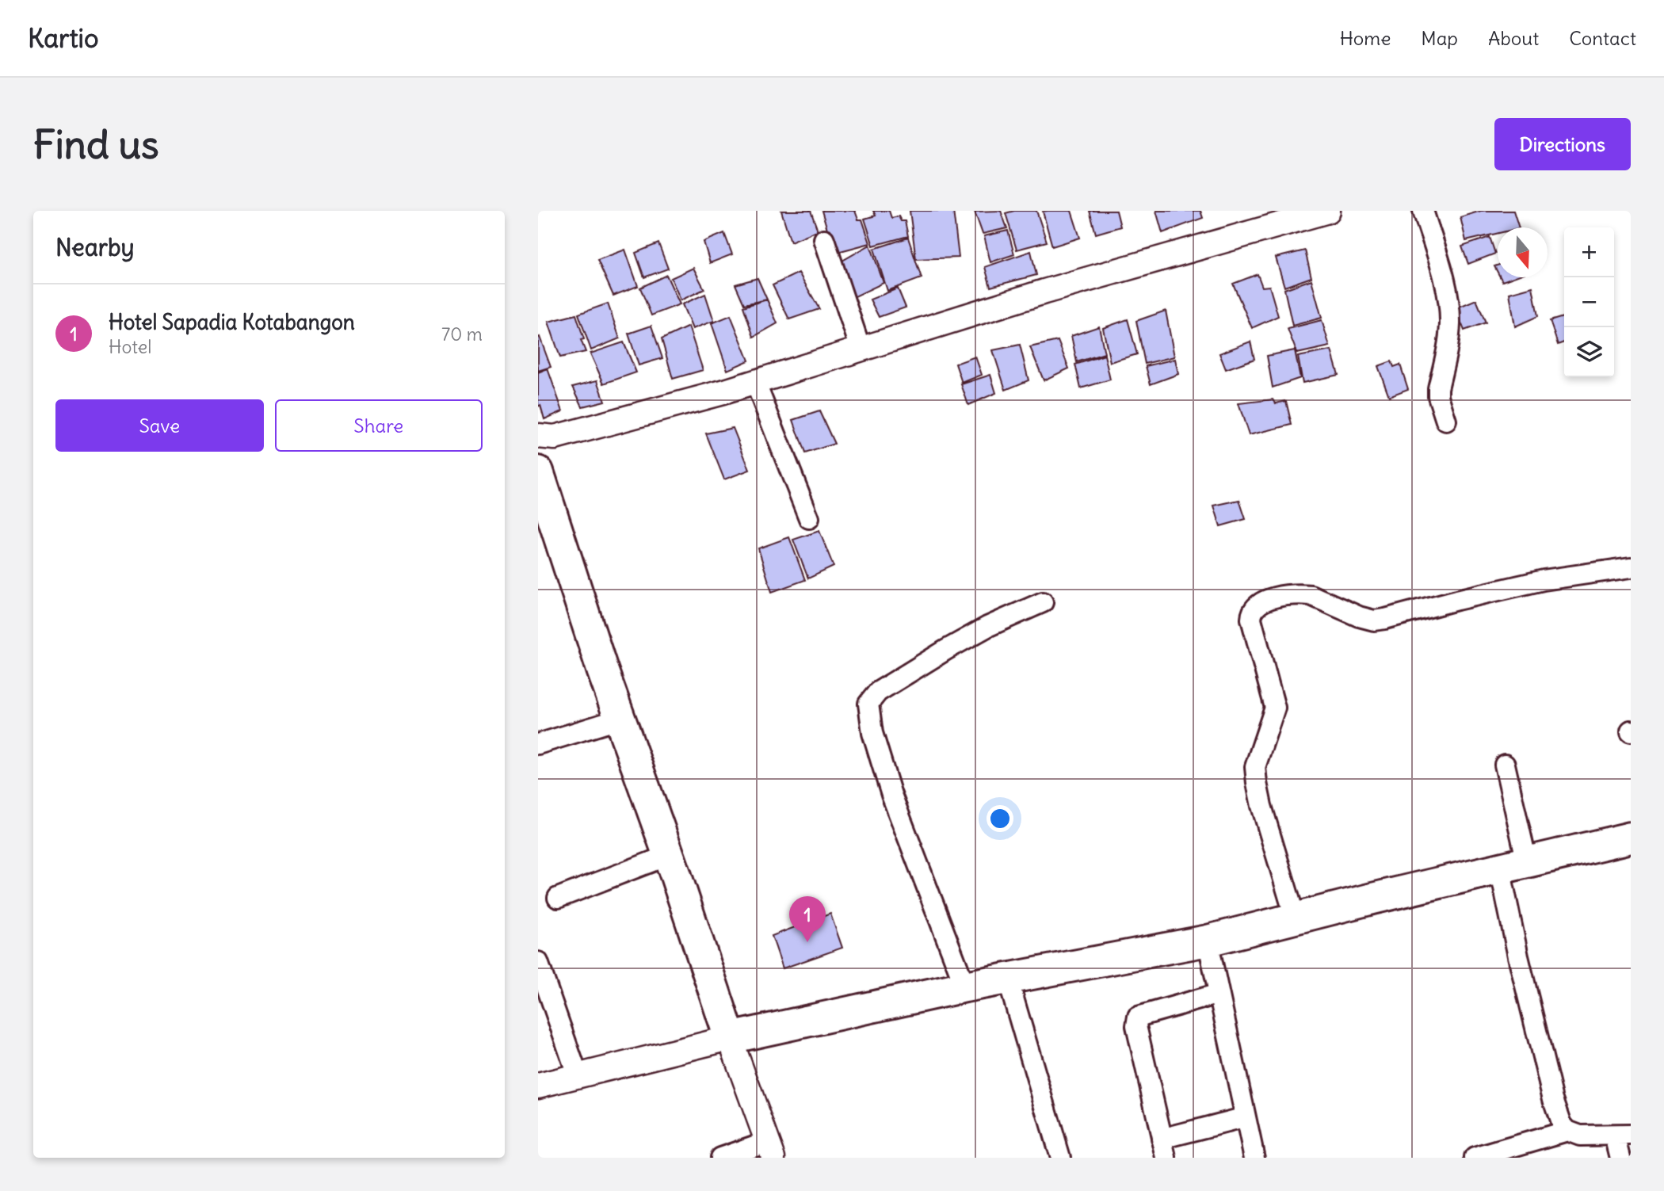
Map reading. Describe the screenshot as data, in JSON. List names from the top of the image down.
{
  "north": "bottom",
  "page": {
    "header": "Kartio",
    "nav": [
      "Home",
      "Map",
      "About",
      "Contact"
    ],
    "buttons": [
      "Directions",
      ["Save", "Share"]
    ],
    "title": "Find us",
    "heading": "Nearby",
    "map_buttons": ["+", "−"],
    "list": [
      {
        "mark": "1",
        "name": "Hotel Sapadia Kotabangon",
        "note": "Hotel",
        "value": "70 m"
      }
    ],
    "pins": "1"
  }
}
